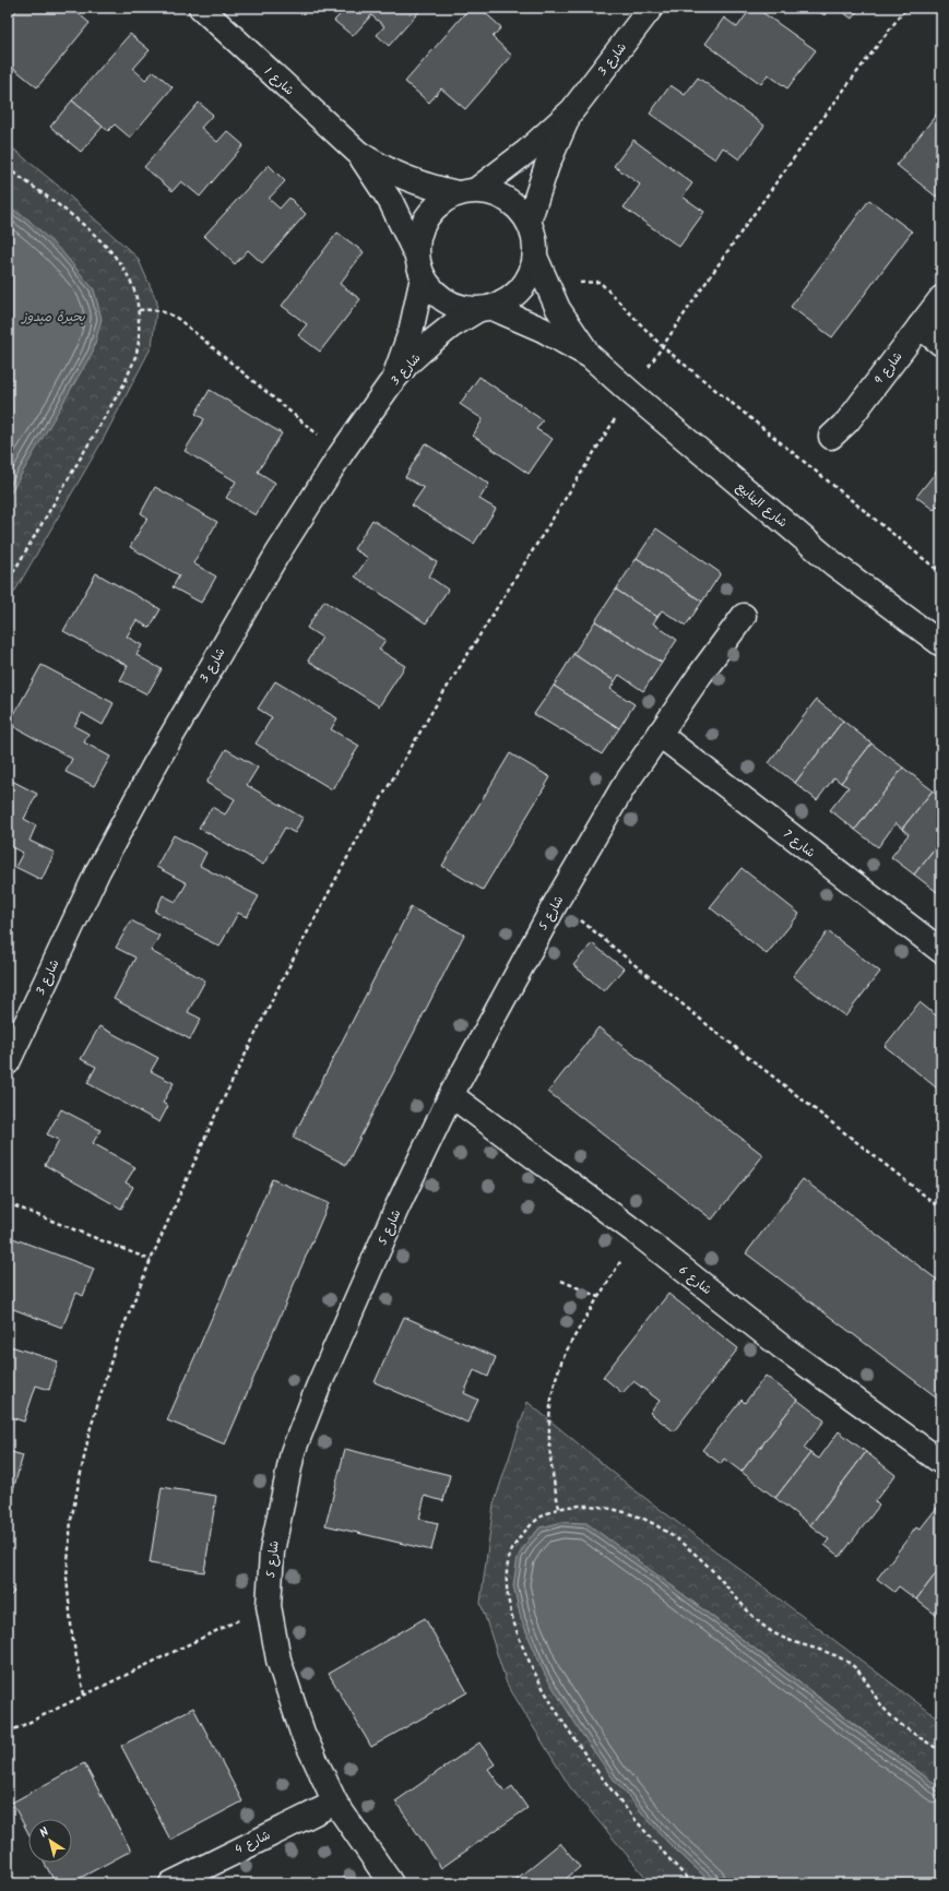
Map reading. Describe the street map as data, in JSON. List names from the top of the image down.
{
  "streets": {
    "street": [
      "شارع 3",
      "شارع 1",
      "شارع 9",
      "شارع الينابيع",
      "شارع 7",
      "شارع 5",
      "شارع 6",
      "شارع 4"
    ]
  },
  "crossings": [
    ["شارع 3", "شارع 1"],
    ["شارع 3", "شارع الينابيع"],
    ["شارع 1", "شارع الينابيع"],
    ["شارع 7", "شارع 5"],
    ["شارع 5", "شارع 6"],
    ["شارع 5", "شارع 4"]
  ],
  "water": ["بحيرة ميدوز"],
  "north": "top left"
}
